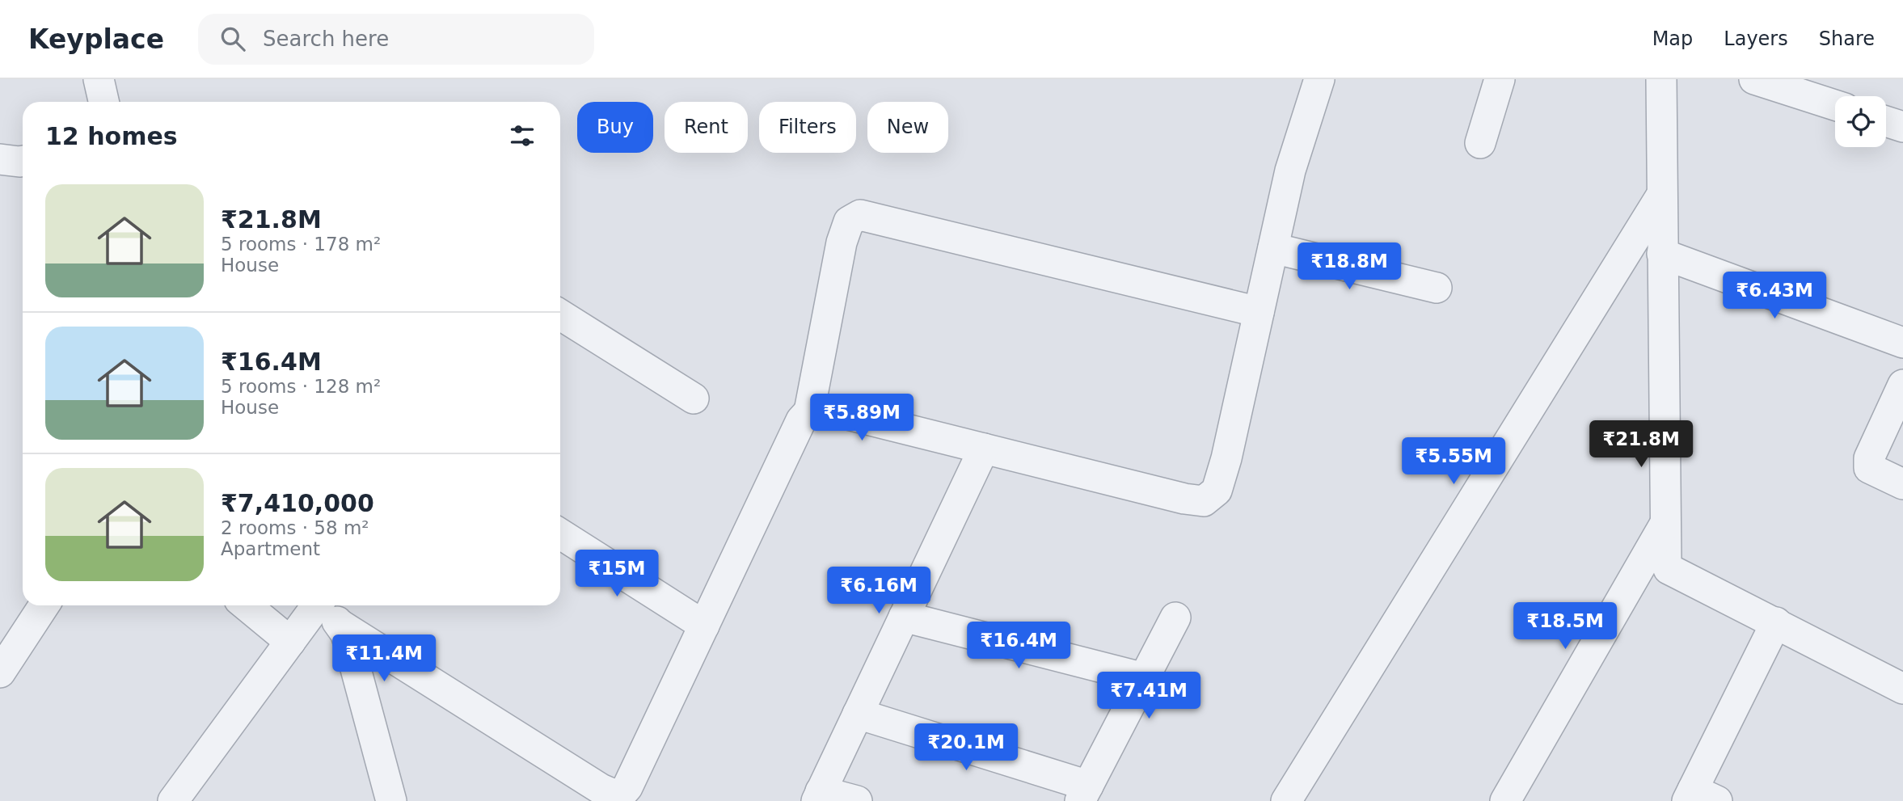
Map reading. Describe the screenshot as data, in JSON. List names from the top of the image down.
{
  "page": {
    "header": "Keyplace",
    "search": "Search here",
    "nav": ["Map", "Layers", "Share"],
    "chip": [
      "Buy",
      "Rent",
      "Filters",
      "New"
    ],
    "heading": "12 homes",
    "list": [
      {
        "name": "₹21.8M",
        "note": "5 rooms · 178 m² · House"
      },
      {
        "name": "₹16.4M",
        "note": "5 rooms · 128 m² · House"
      },
      {
        "name": "₹7,410,000",
        "note": "2 rooms · 58 m² · Apartment"
      }
    ],
    "price": [
      "₹18.8M",
      "₹6.43M",
      "₹5.89M",
      "₹21.8M",
      "₹5.55M",
      "₹15M",
      "₹6.16M",
      "₹18.5M",
      "₹16.4M",
      "₹11.4M",
      "₹7.41M",
      "₹20.1M"
    ]
  }
}
